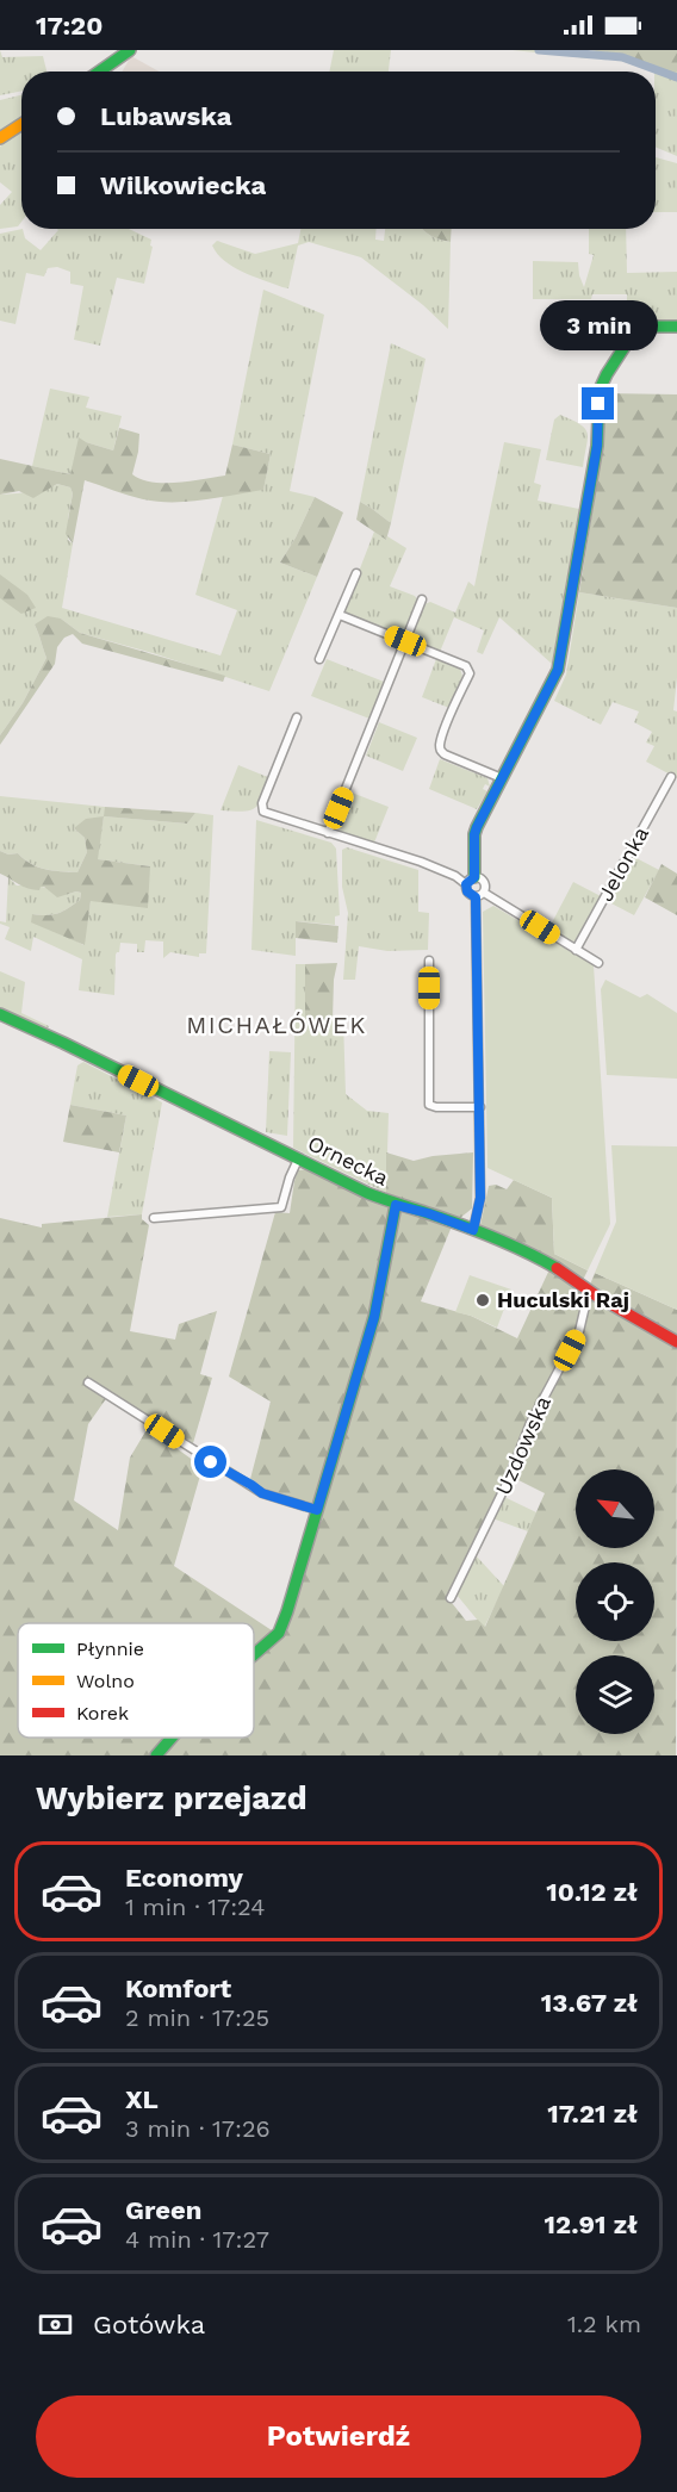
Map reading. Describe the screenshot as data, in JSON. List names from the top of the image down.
{
  "streets": {
    "street": ["Jelonka", "Ornecka", "Uzdowska"]
  },
  "crossings": [
    ["Ornecka", "Uzdowska"]
  ],
  "districts": ["MICHAŁÓWEK"],
  "places": ["Huculski Raj"],
  "legend": ["Płynnie", "Wolno", "Korek"],
  "north": "top left",
  "page": {
    "status": "17:20",
    "banner": ["Lubawska", "Wilkowiecka"],
    "bubble": "3 min",
    "heading": "Wybierz przejazd",
    "list": [
      {
        "name": "Economy",
        "note": "1 min · 17:24",
        "value": "10.12 zł"
      },
      {
        "name": "Komfort",
        "note": "2 min · 17:25",
        "value": "13.67 zł"
      },
      {
        "name": "XL",
        "note": "3 min · 17:26",
        "value": "17.21 zł"
      },
      {
        "name": "Green",
        "note": "4 min · 17:27",
        "value": "12.91 zł"
      }
    ],
    "pay": ["Gotówka", "1.2 km"],
    "buttons": "Potwierdź"
  }
}
